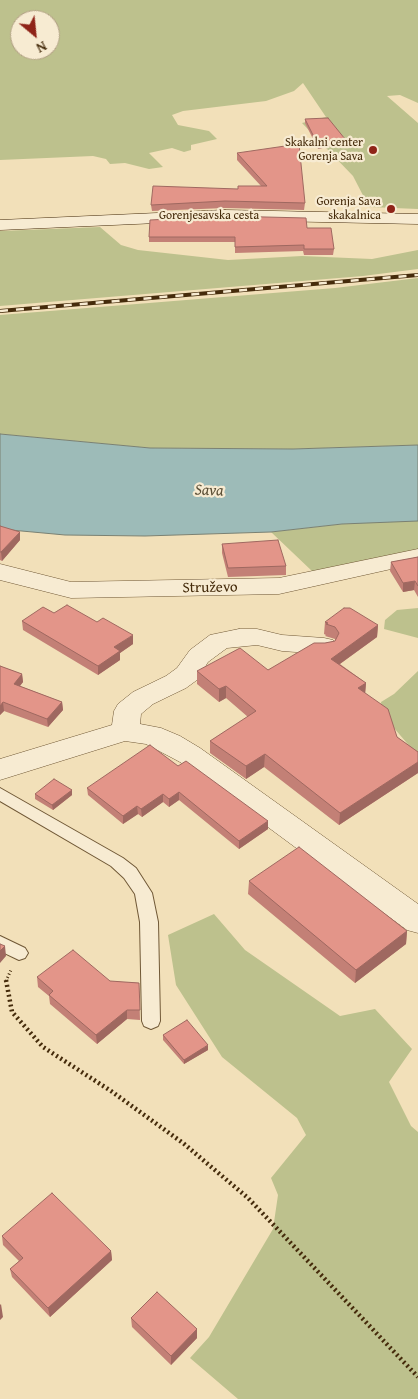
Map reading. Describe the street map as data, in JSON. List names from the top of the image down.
{
  "streets": {
    "street": ["Gorenjesavska cesta", "Struževo"]
  },
  "water": ["Sava"],
  "places": ["Skakalni center Gorenja Sava", "Gorenja Sava skakalnica"],
  "north": "bottom right"
}
